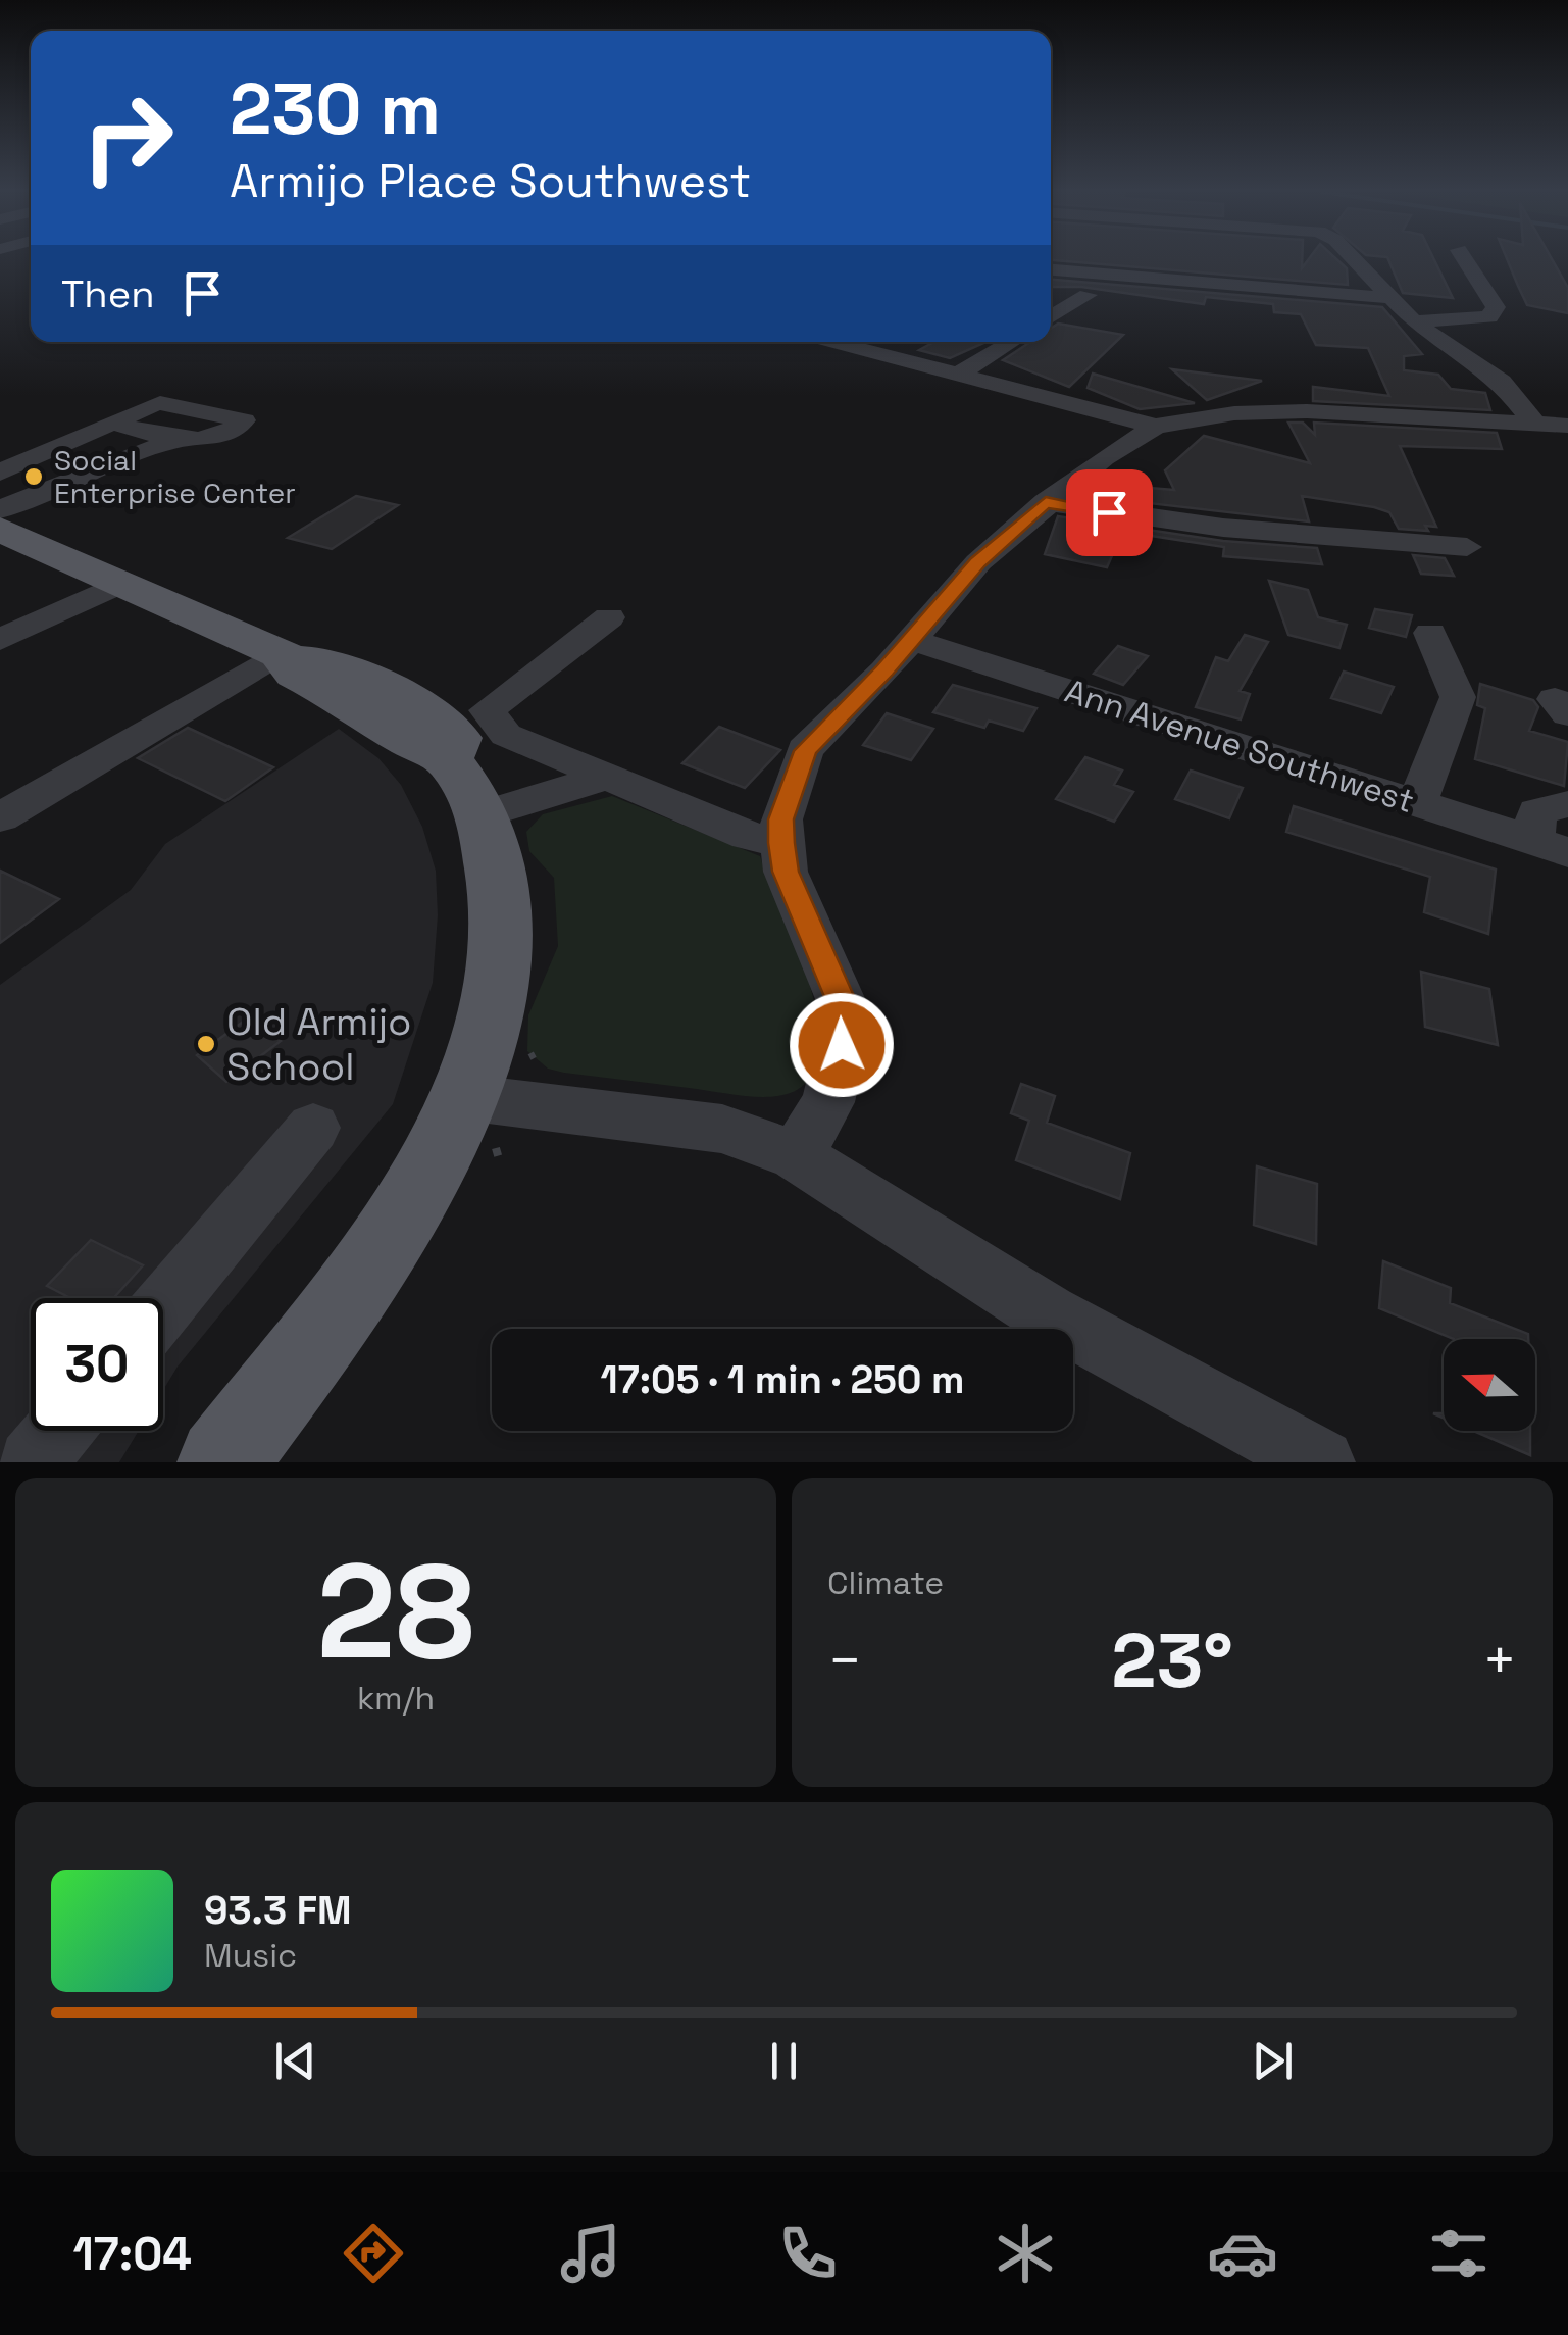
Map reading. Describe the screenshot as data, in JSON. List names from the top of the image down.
{
  "streets": {
    "street": ["Ann Avenue Southwest"]
  },
  "places": ["Social Enterprise Center", "Old Armijo School"],
  "north": "left",
  "page": {
    "turn": ["230 m", "Armijo Place Southwest"],
    "then": "Then",
    "limit": "30",
    "trip": "17:05 · 1 min · 250 m",
    "tile": [
      ["28", "km/h"],
      "Climate"
    ],
    "heat": ["−", "23°", "+"],
    "song": ["93.3 FM", "Music"],
    "tabs": "17:04"
  }
}
